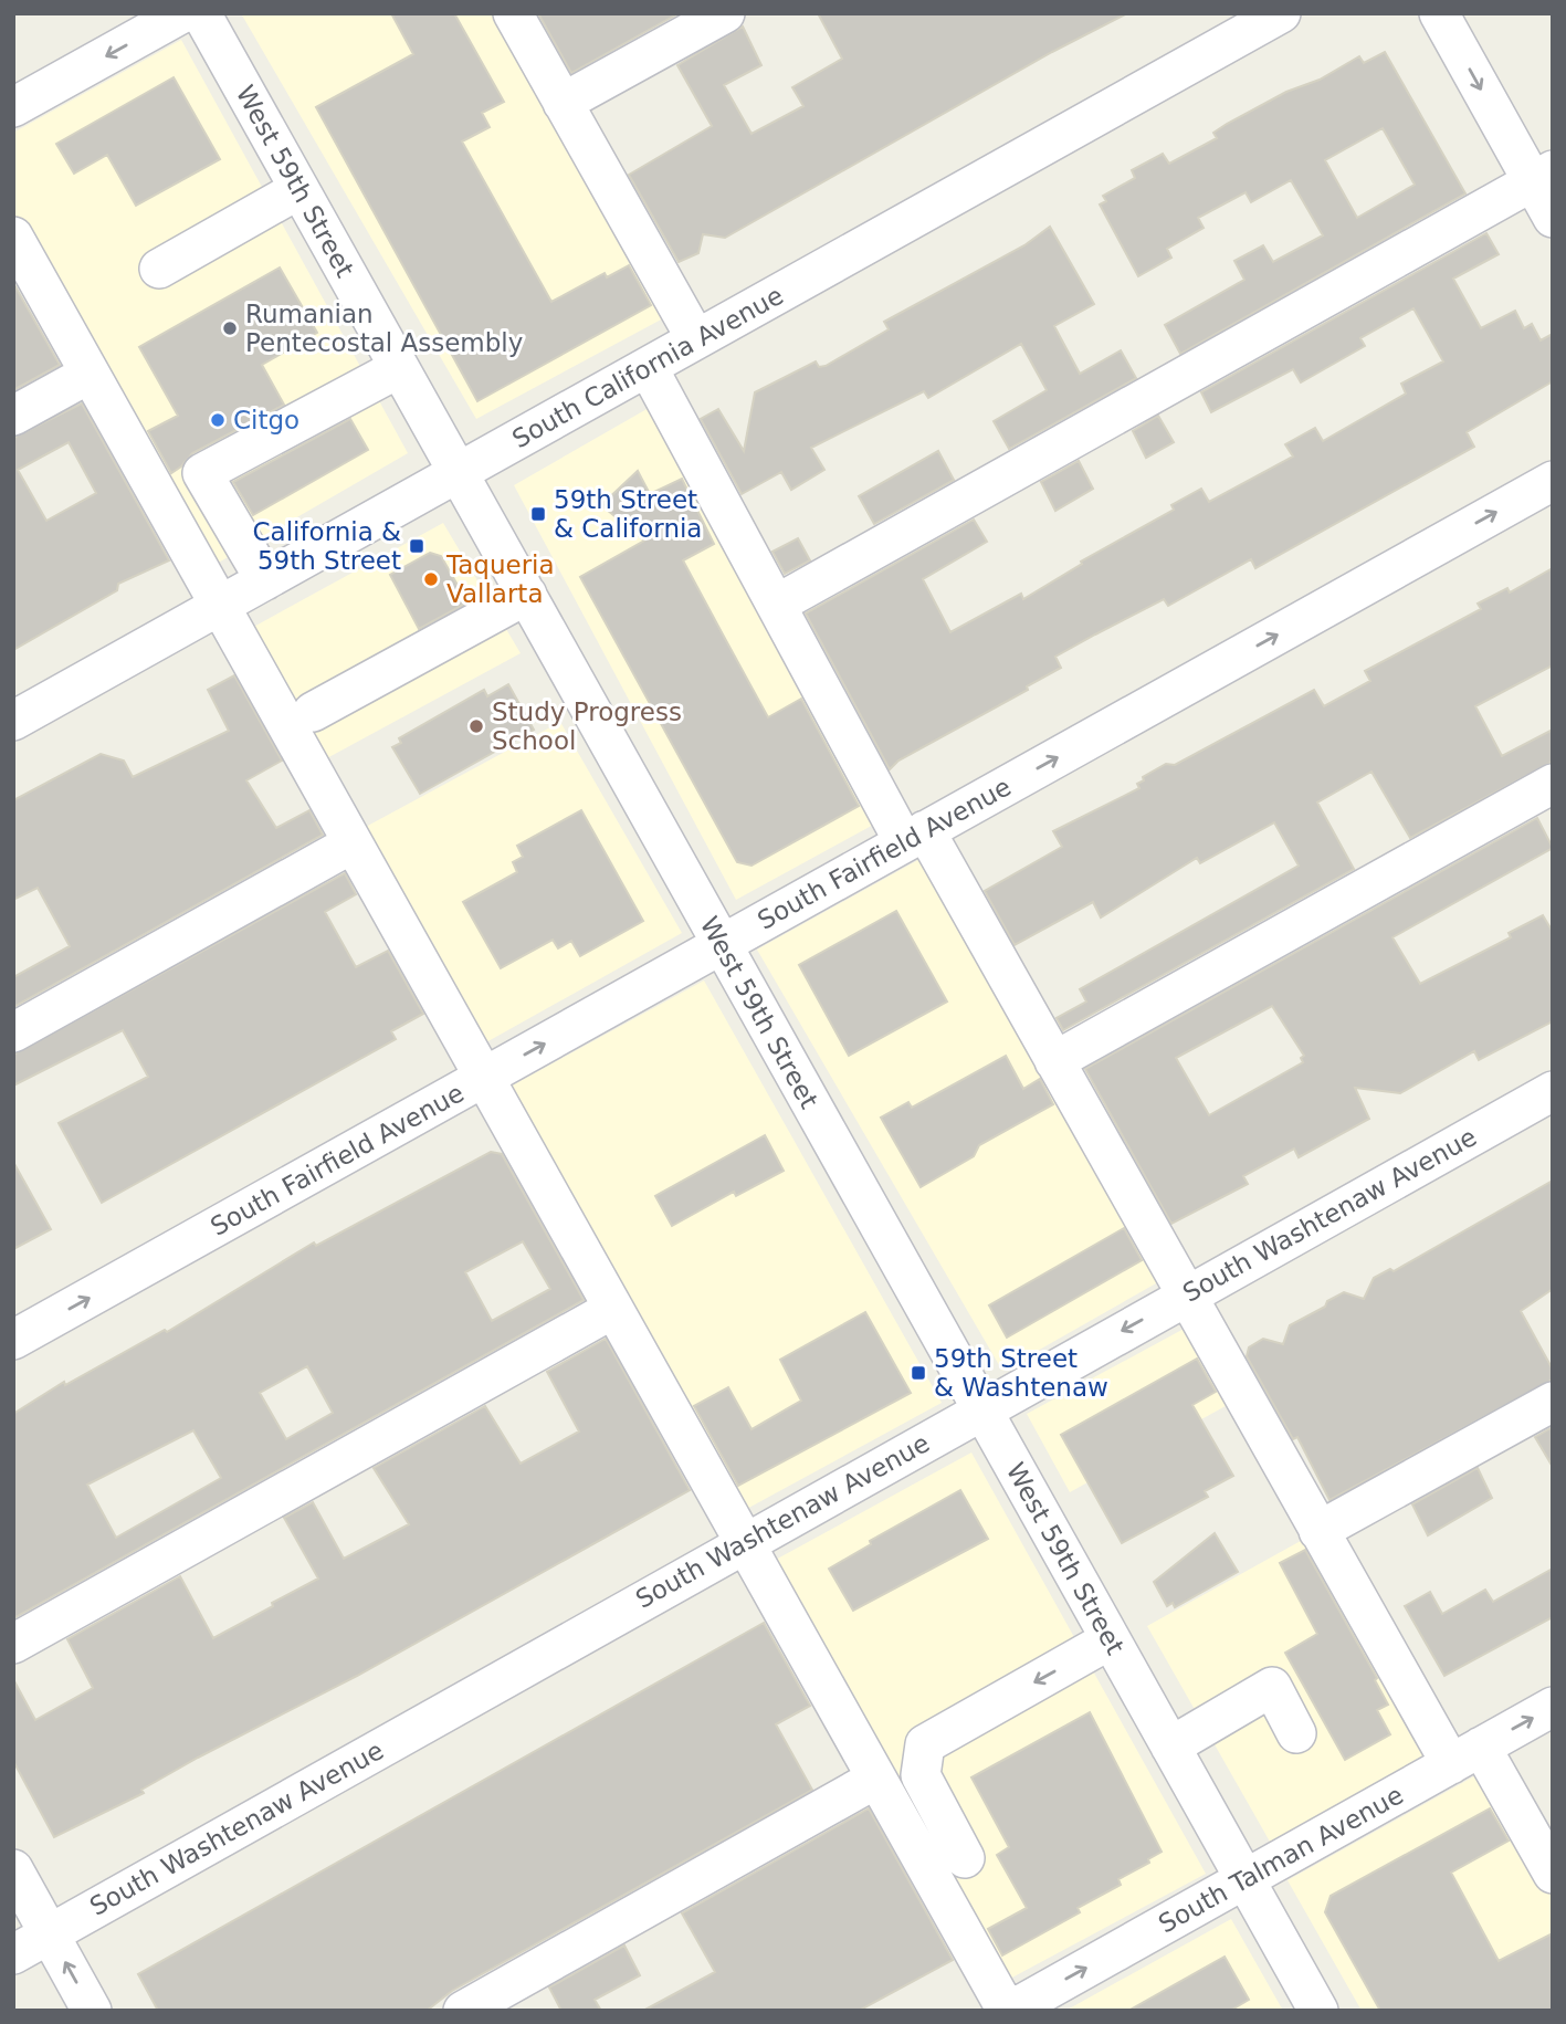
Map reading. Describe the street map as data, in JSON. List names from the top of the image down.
{
  "streets": {
    "street": [
      "West 59th Street",
      "South California Avenue",
      "South Fairfield Avenue",
      "South Washtenaw Avenue",
      "South Talman Avenue"
    ]
  },
  "crossings": [
    ["West 59th Street", "South California Avenue"],
    ["West 59th Street", "South Fairfield Avenue"],
    ["West 59th Street", "South Washtenaw Avenue"],
    ["West 59th Street", "South Talman Avenue"]
  ],
  "places": {
    "other": [
      "Rumanian Pentecostal Assembly",
      "Citgo",
      "Taqueria Vallarta",
      "Study Progress School"
    ],
    "transit": ["59th Street & California", "California & 59th Street", "59th Street & Washtenaw"]
  }
}
